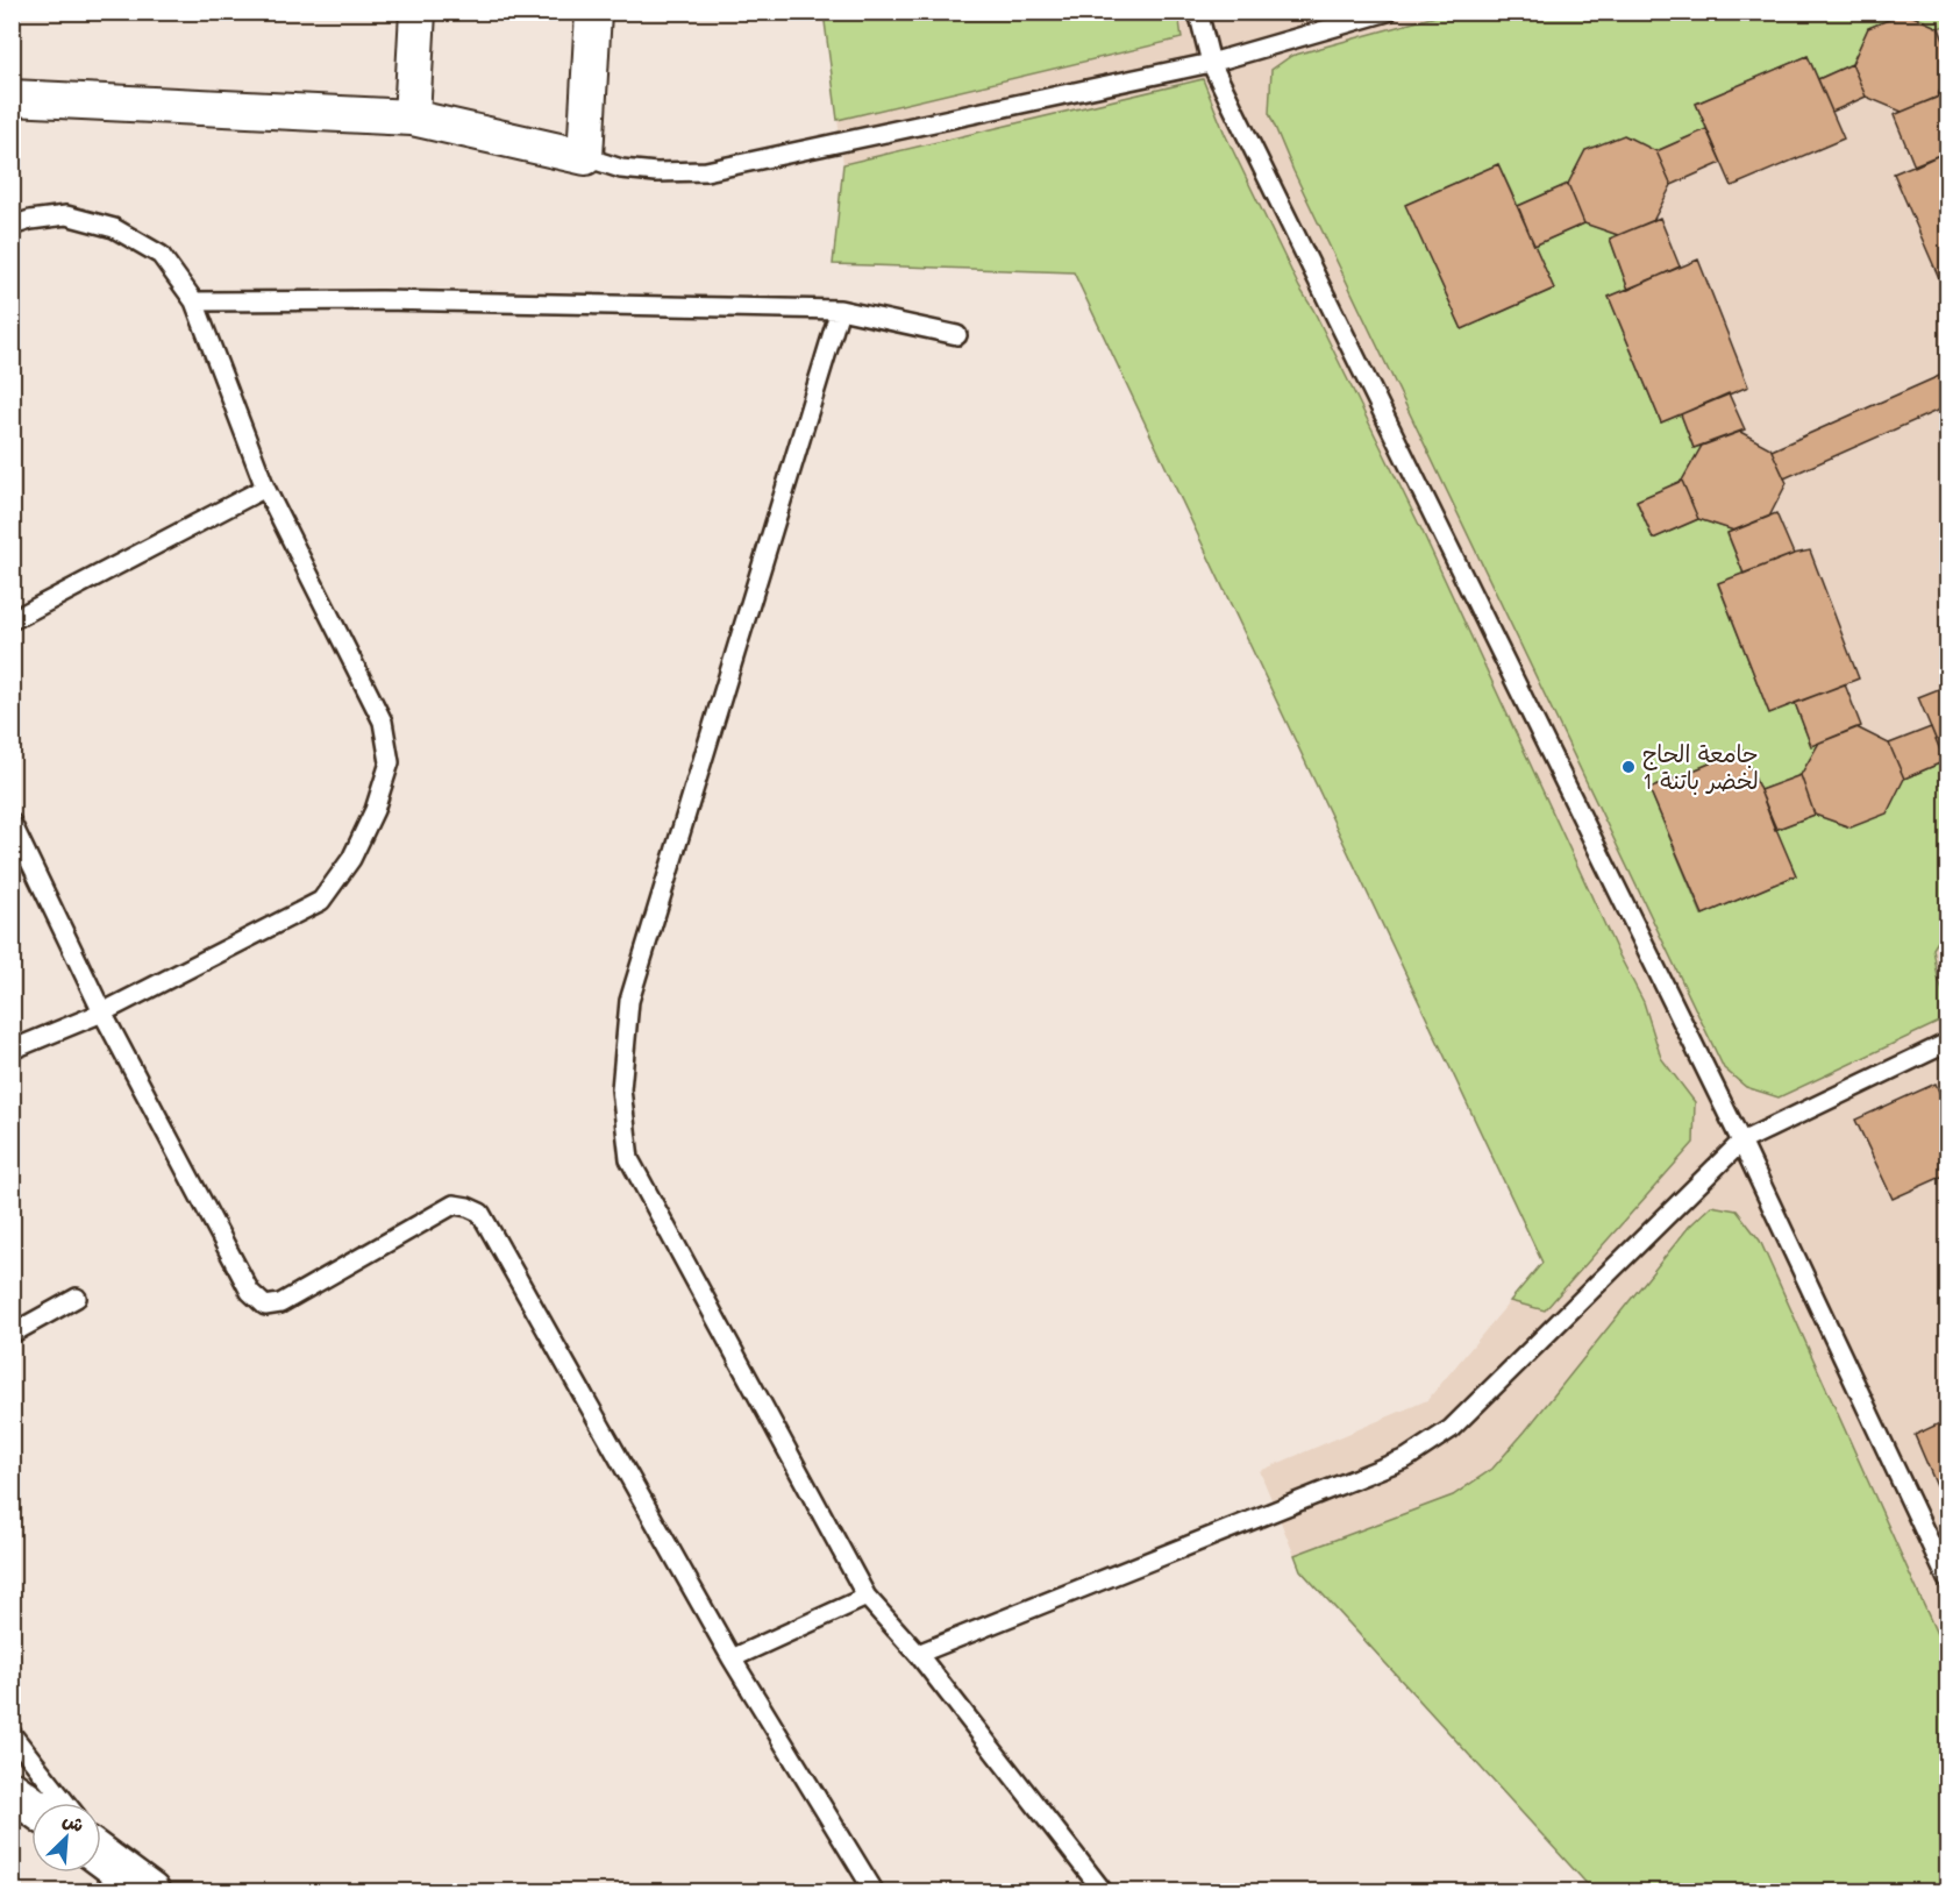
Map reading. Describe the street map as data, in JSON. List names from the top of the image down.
{
  "places": ["جامعة الحاج لخضر باتنة 1"],
  "north": "top right"
}
